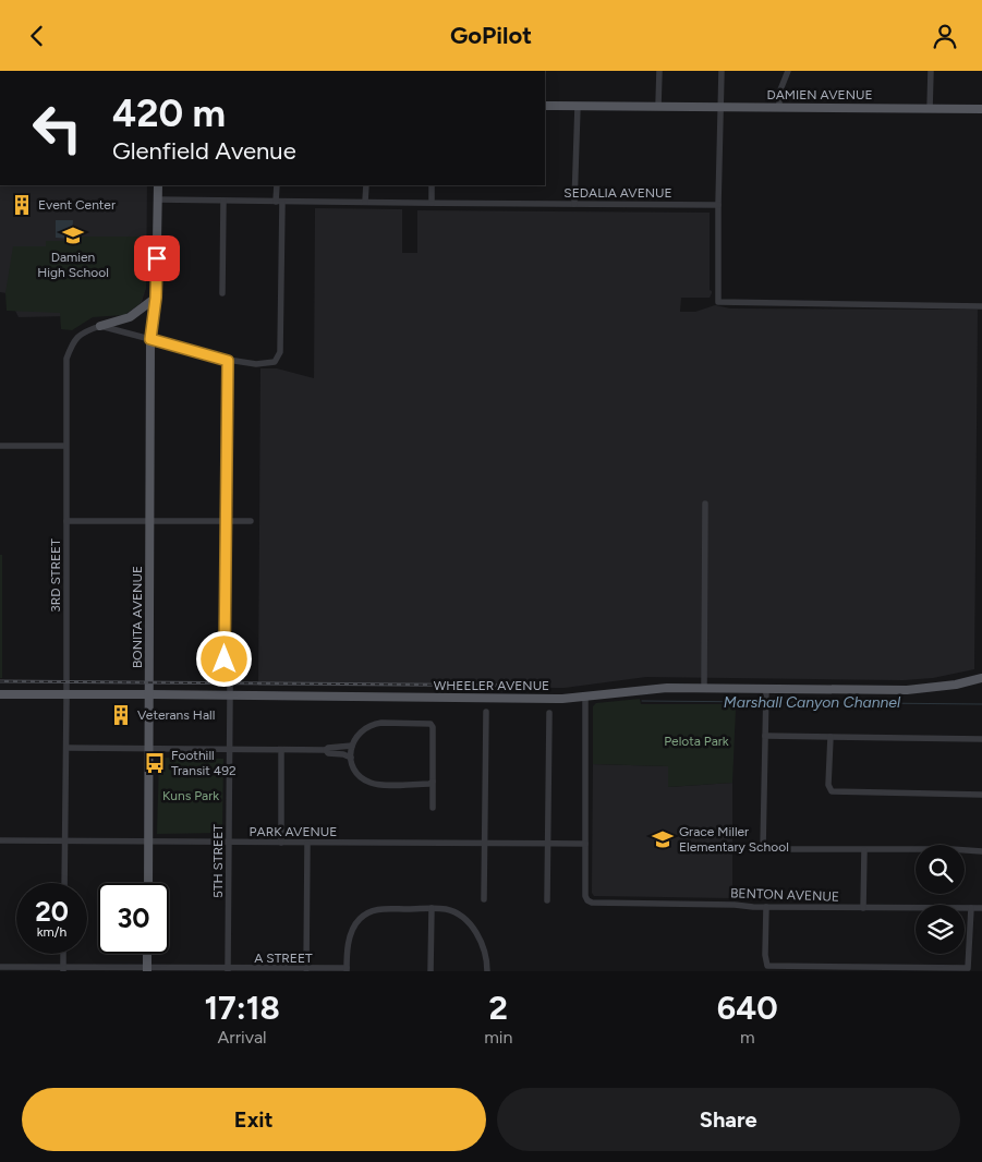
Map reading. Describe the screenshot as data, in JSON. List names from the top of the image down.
{
  "streets": {
    "main road": ["DAMIEN AVENUE", "BONITA AVENUE", "WHEELER AVENUE"],
    "street": [
      "SEDALIA AVENUE",
      "3RD STREET",
      "PARK AVENUE",
      "5TH STREET",
      "BENTON AVENUE",
      "A STREET"
    ]
  },
  "crossings": [
    ["SEDALIA AVENUE", "BONITA AVENUE"],
    ["3RD STREET", "WHEELER AVENUE"],
    ["3RD STREET", "PARK AVENUE"],
    ["BONITA AVENUE", "WHEELER AVENUE"],
    ["BONITA AVENUE", "PARK AVENUE"],
    ["WHEELER AVENUE", "5TH STREET"],
    ["PARK AVENUE", "5TH STREET"],
    ["PARK AVENUE", "BENTON AVENUE"],
    ["5TH STREET", "A STREET"]
  ],
  "water": ["Marshall Canyon Channel"],
  "parks": ["Pelota Park", "Kuns Park"],
  "places": {
    "building": ["Event Center", "Veterans Hall"],
    "school or university": ["Damien High School", "Grace Miller Elementary School"],
    "bus stop": ["Foothill Transit 492"]
  },
  "page": {
    "header": "GoPilot",
    "turn": ["420 m", "Glenfield Avenue"],
    "speed": "20 km/h",
    "limit": "30",
    "eta": [
      "17:18",
      "Arrival",
      "2",
      "min",
      "640",
      "m"
    ],
    "buttons": ["Exit", "Share"]
  }
}
